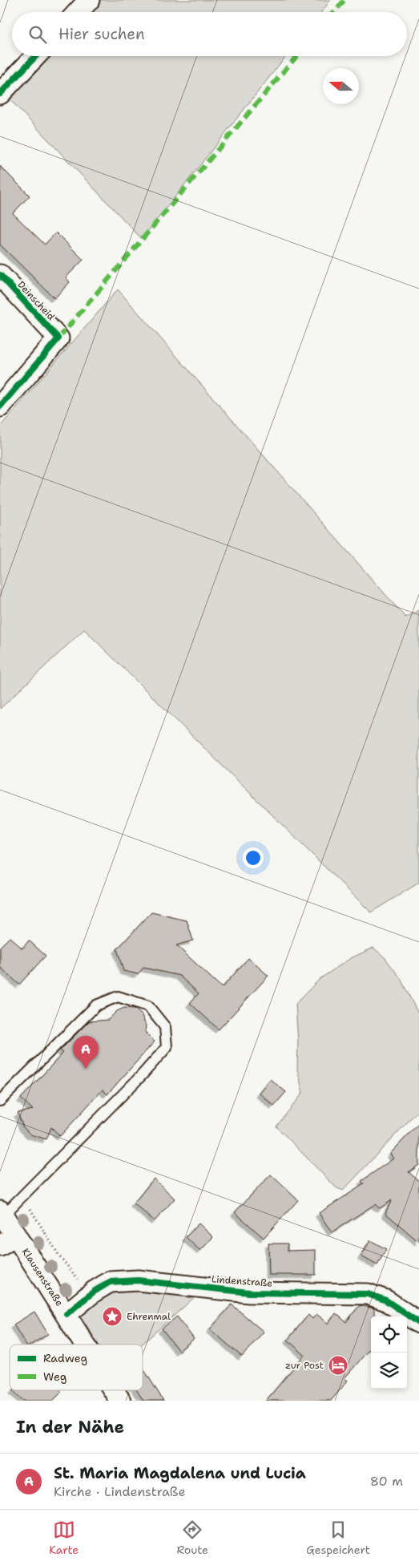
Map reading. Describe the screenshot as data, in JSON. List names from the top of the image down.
{
  "streets": {
    "street": ["Deinscheid", "Klausenstraße", "Lindenstraße"]
  },
  "crossings": [
    ["Klausenstraße", "Lindenstraße"]
  ],
  "places": {
    "place": ["Ehrenmal"],
    "hotel": ["zur Post"]
  },
  "legend": ["Radweg", "Weg"],
  "north": "left",
  "page": {
    "search": "Hier suchen",
    "pins": "A",
    "heading": "In der Nähe",
    "list": [
      {
        "mark": "A",
        "name": "St. Maria Magdalena und Lucia",
        "note": "Kirche · Lindenstraße",
        "value": "80 m"
      }
    ],
    "nav": ["Karte", "Route", "Gespeichert"]
  }
}
